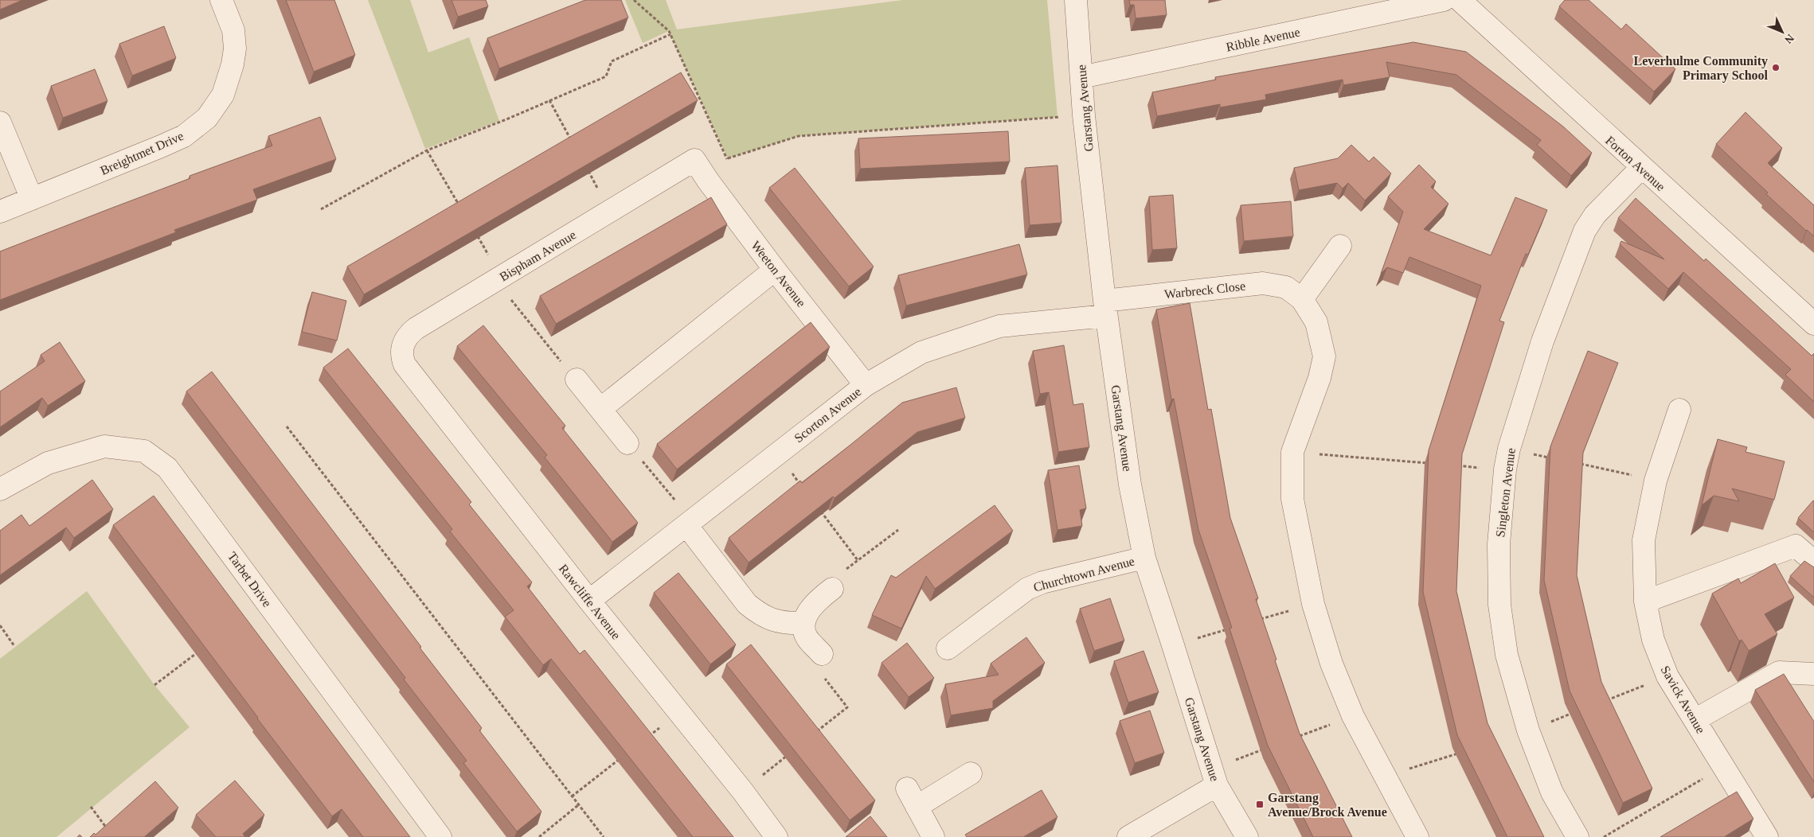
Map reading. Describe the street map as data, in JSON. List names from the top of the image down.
{
  "streets": {
    "street": [
      "Ribble Avenue",
      "Garstang Avenue",
      "Breightmet Drive",
      "Forton Avenue",
      "Bispham Avenue",
      "Weeton Avenue",
      "Warbreck Close",
      "Scorton Avenue",
      "Singleton Avenue",
      "Churchtown Avenue",
      "Tarbet Drive",
      "Rawcliffe Avenue",
      "Savick Avenue"
    ]
  },
  "crossings": [
    ["Ribble Avenue", "Garstang Avenue"],
    ["Garstang Avenue", "Warbreck Close"],
    ["Garstang Avenue", "Scorton Avenue"],
    ["Garstang Avenue", "Churchtown Avenue"],
    ["Forton Avenue", "Singleton Avenue"],
    ["Bispham Avenue", "Weeton Avenue"],
    ["Bispham Avenue", "Rawcliffe Avenue"],
    ["Weeton Avenue", "Scorton Avenue"],
    ["Warbreck Close", "Scorton Avenue"],
    ["Scorton Avenue", "Rawcliffe Avenue"]
  ],
  "places": {
    "other": ["Leverhulme Community Primary School"],
    "transit": ["Garstang Avenue/Brock Avenue"]
  },
  "north": "bottom right"
}
